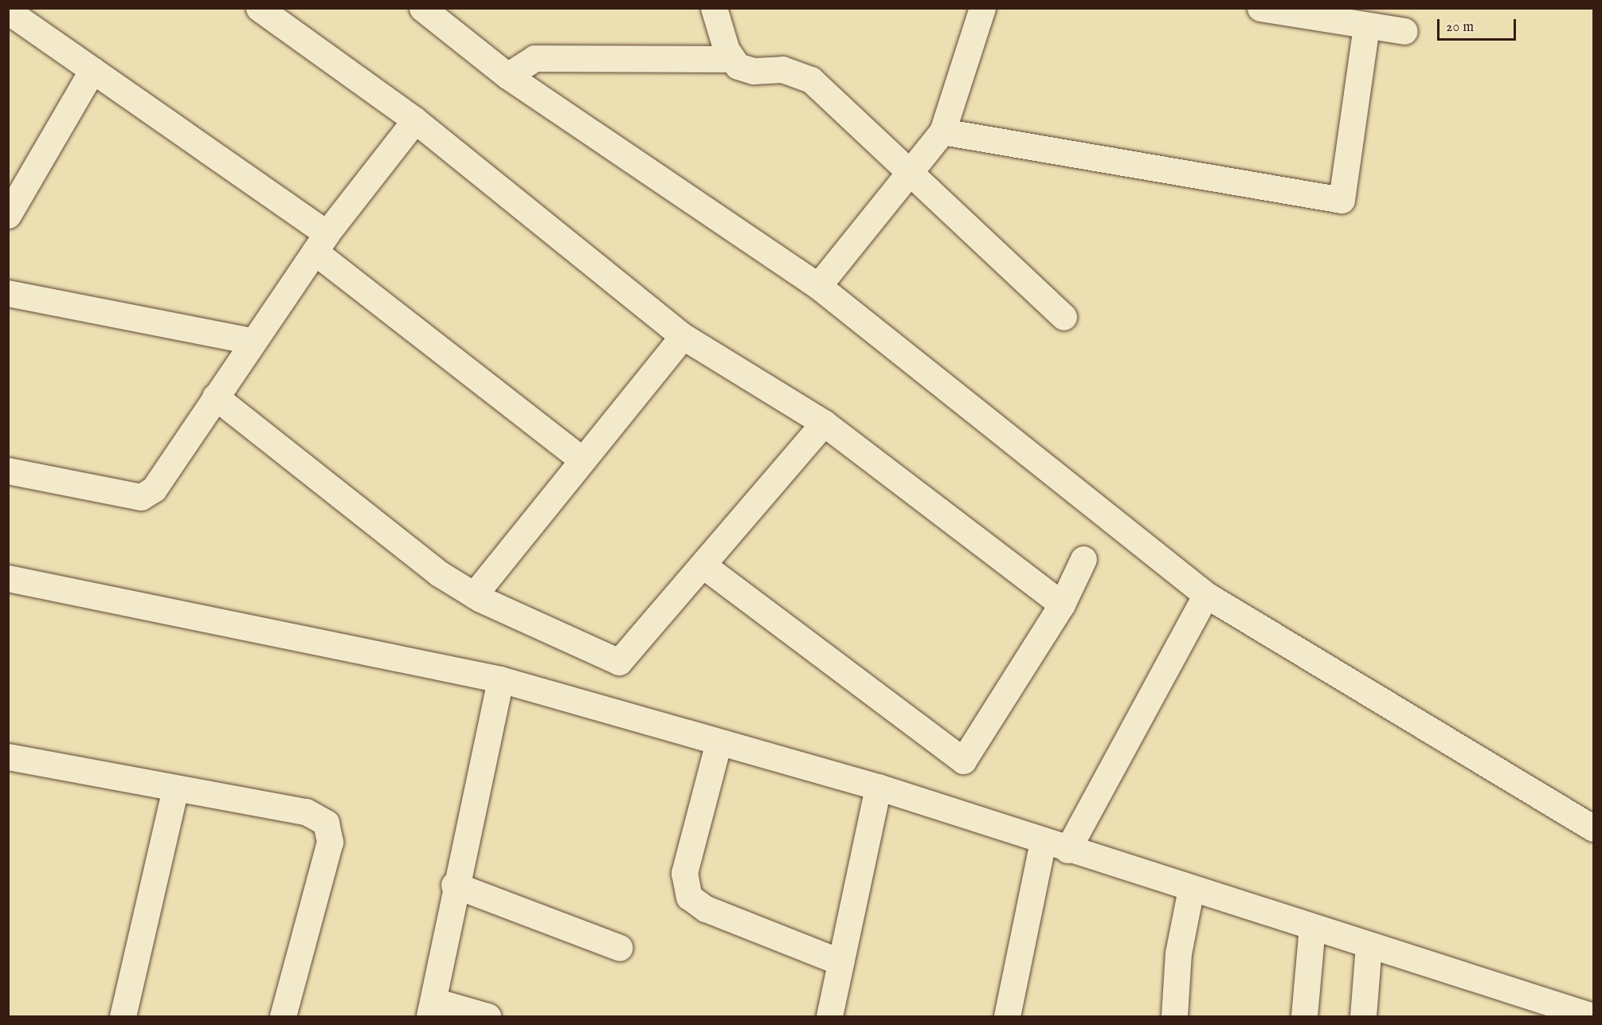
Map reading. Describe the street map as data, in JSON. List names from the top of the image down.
{
  "scale_bar": "20 m"
}
